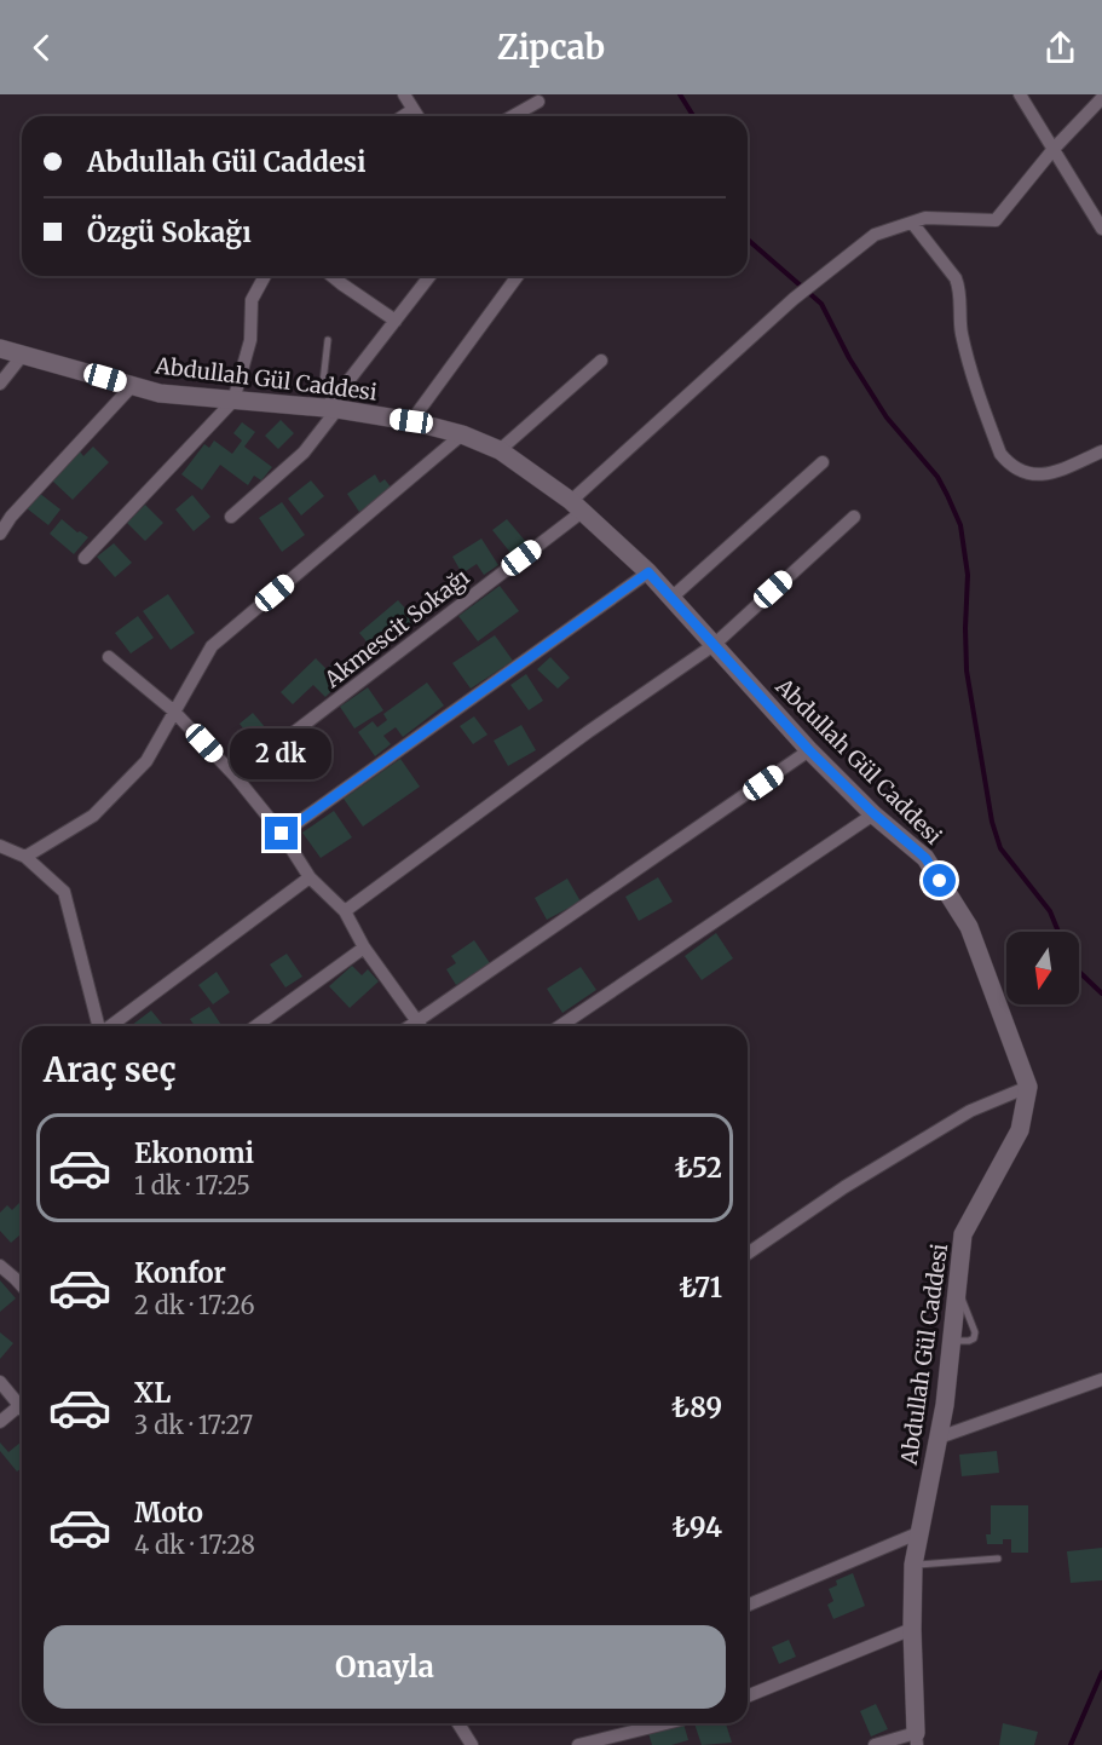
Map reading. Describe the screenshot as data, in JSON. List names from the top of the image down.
{
  "streets": {
    "street": ["Abdullah Gül Caddesi", "Akmescit Sokağı"]
  },
  "crossings": [
    ["Abdullah Gül Caddesi", "Akmescit Sokağı"]
  ],
  "north": "bottom",
  "page": {
    "header": "Zipcab",
    "banner": ["Abdullah Gül Caddesi", "Özgü Sokağı"],
    "bubble": "2 dk",
    "heading": "Araç seç",
    "list": [
      {
        "name": "Ekonomi",
        "note": "1 dk · 17:25",
        "value": "₺52"
      },
      {
        "name": "Konfor",
        "note": "2 dk · 17:26",
        "value": "₺71"
      },
      {
        "name": "XL",
        "note": "3 dk · 17:27",
        "value": "₺89"
      },
      {
        "name": "Moto",
        "note": "4 dk · 17:28",
        "value": "₺94"
      }
    ],
    "buttons": "Onayla"
  }
}
